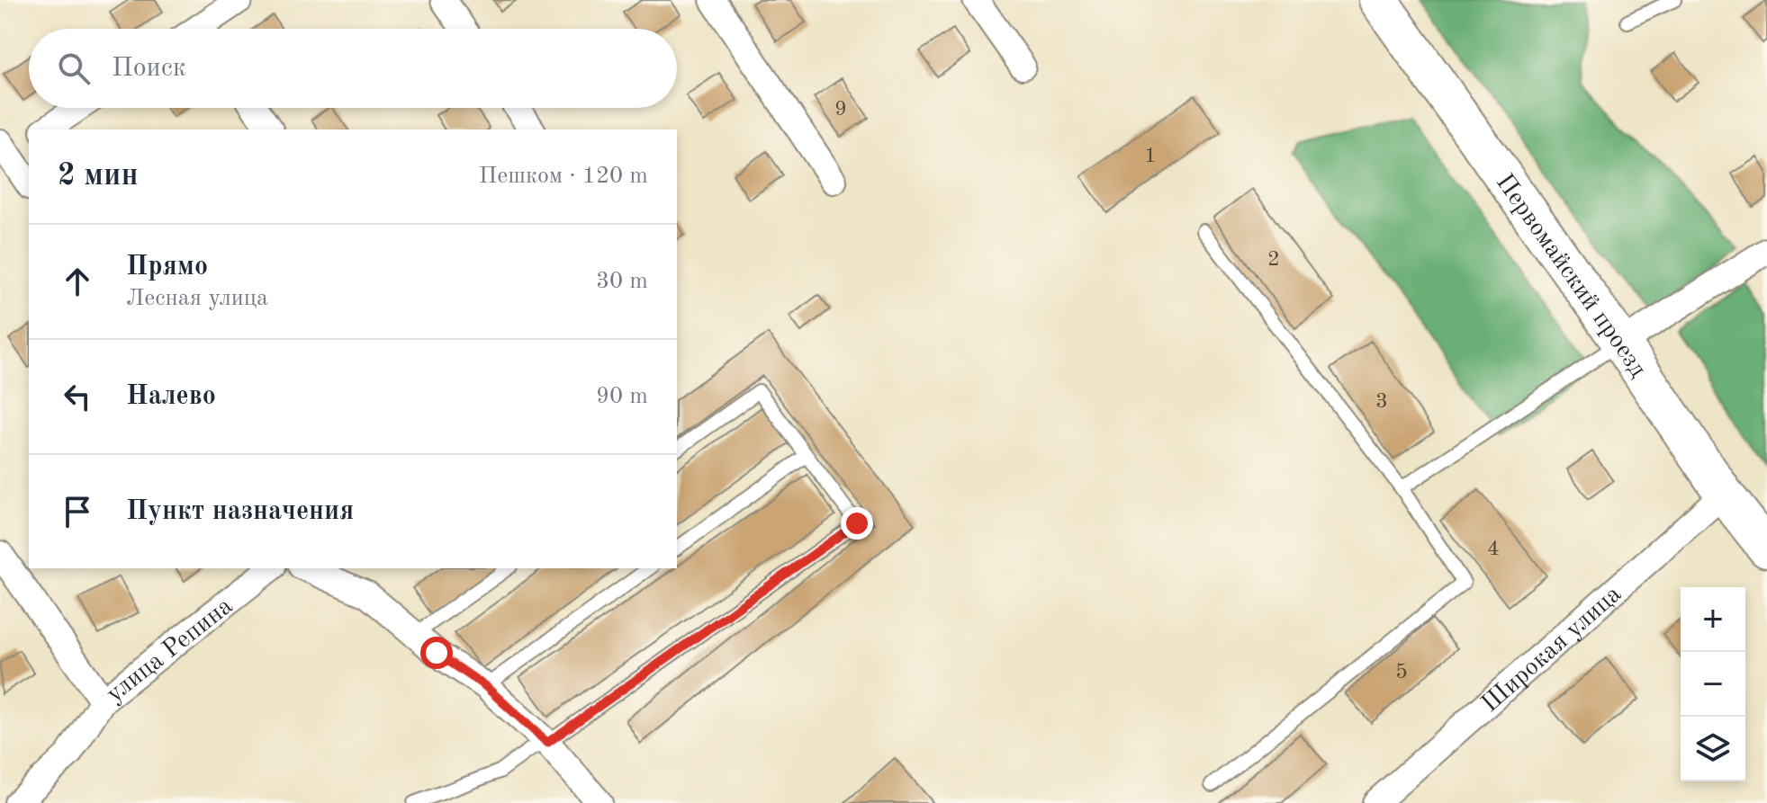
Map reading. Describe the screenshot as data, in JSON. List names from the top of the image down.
{
  "streets": {
    "main road": ["Первомайский проезд"],
    "street": ["улица Репина", "Широкая улица"]
  },
  "crossings": [
    ["Первомайский проезд", "Широкая улица"]
  ],
  "house_numbers": [
    "9",
    "1",
    "2",
    "3",
    "4",
    "5"
  ],
  "page": {
    "search": "Поиск",
    "heading": ["2 мин", "Пешком · 120 m"],
    "list": [
      ["Прямо", "Лесная улица", "30 m"],
      ["Налево", "90 m"],
      "Пункт назначения"
    ],
    "map_buttons": ["+", "−"]
  }
}
